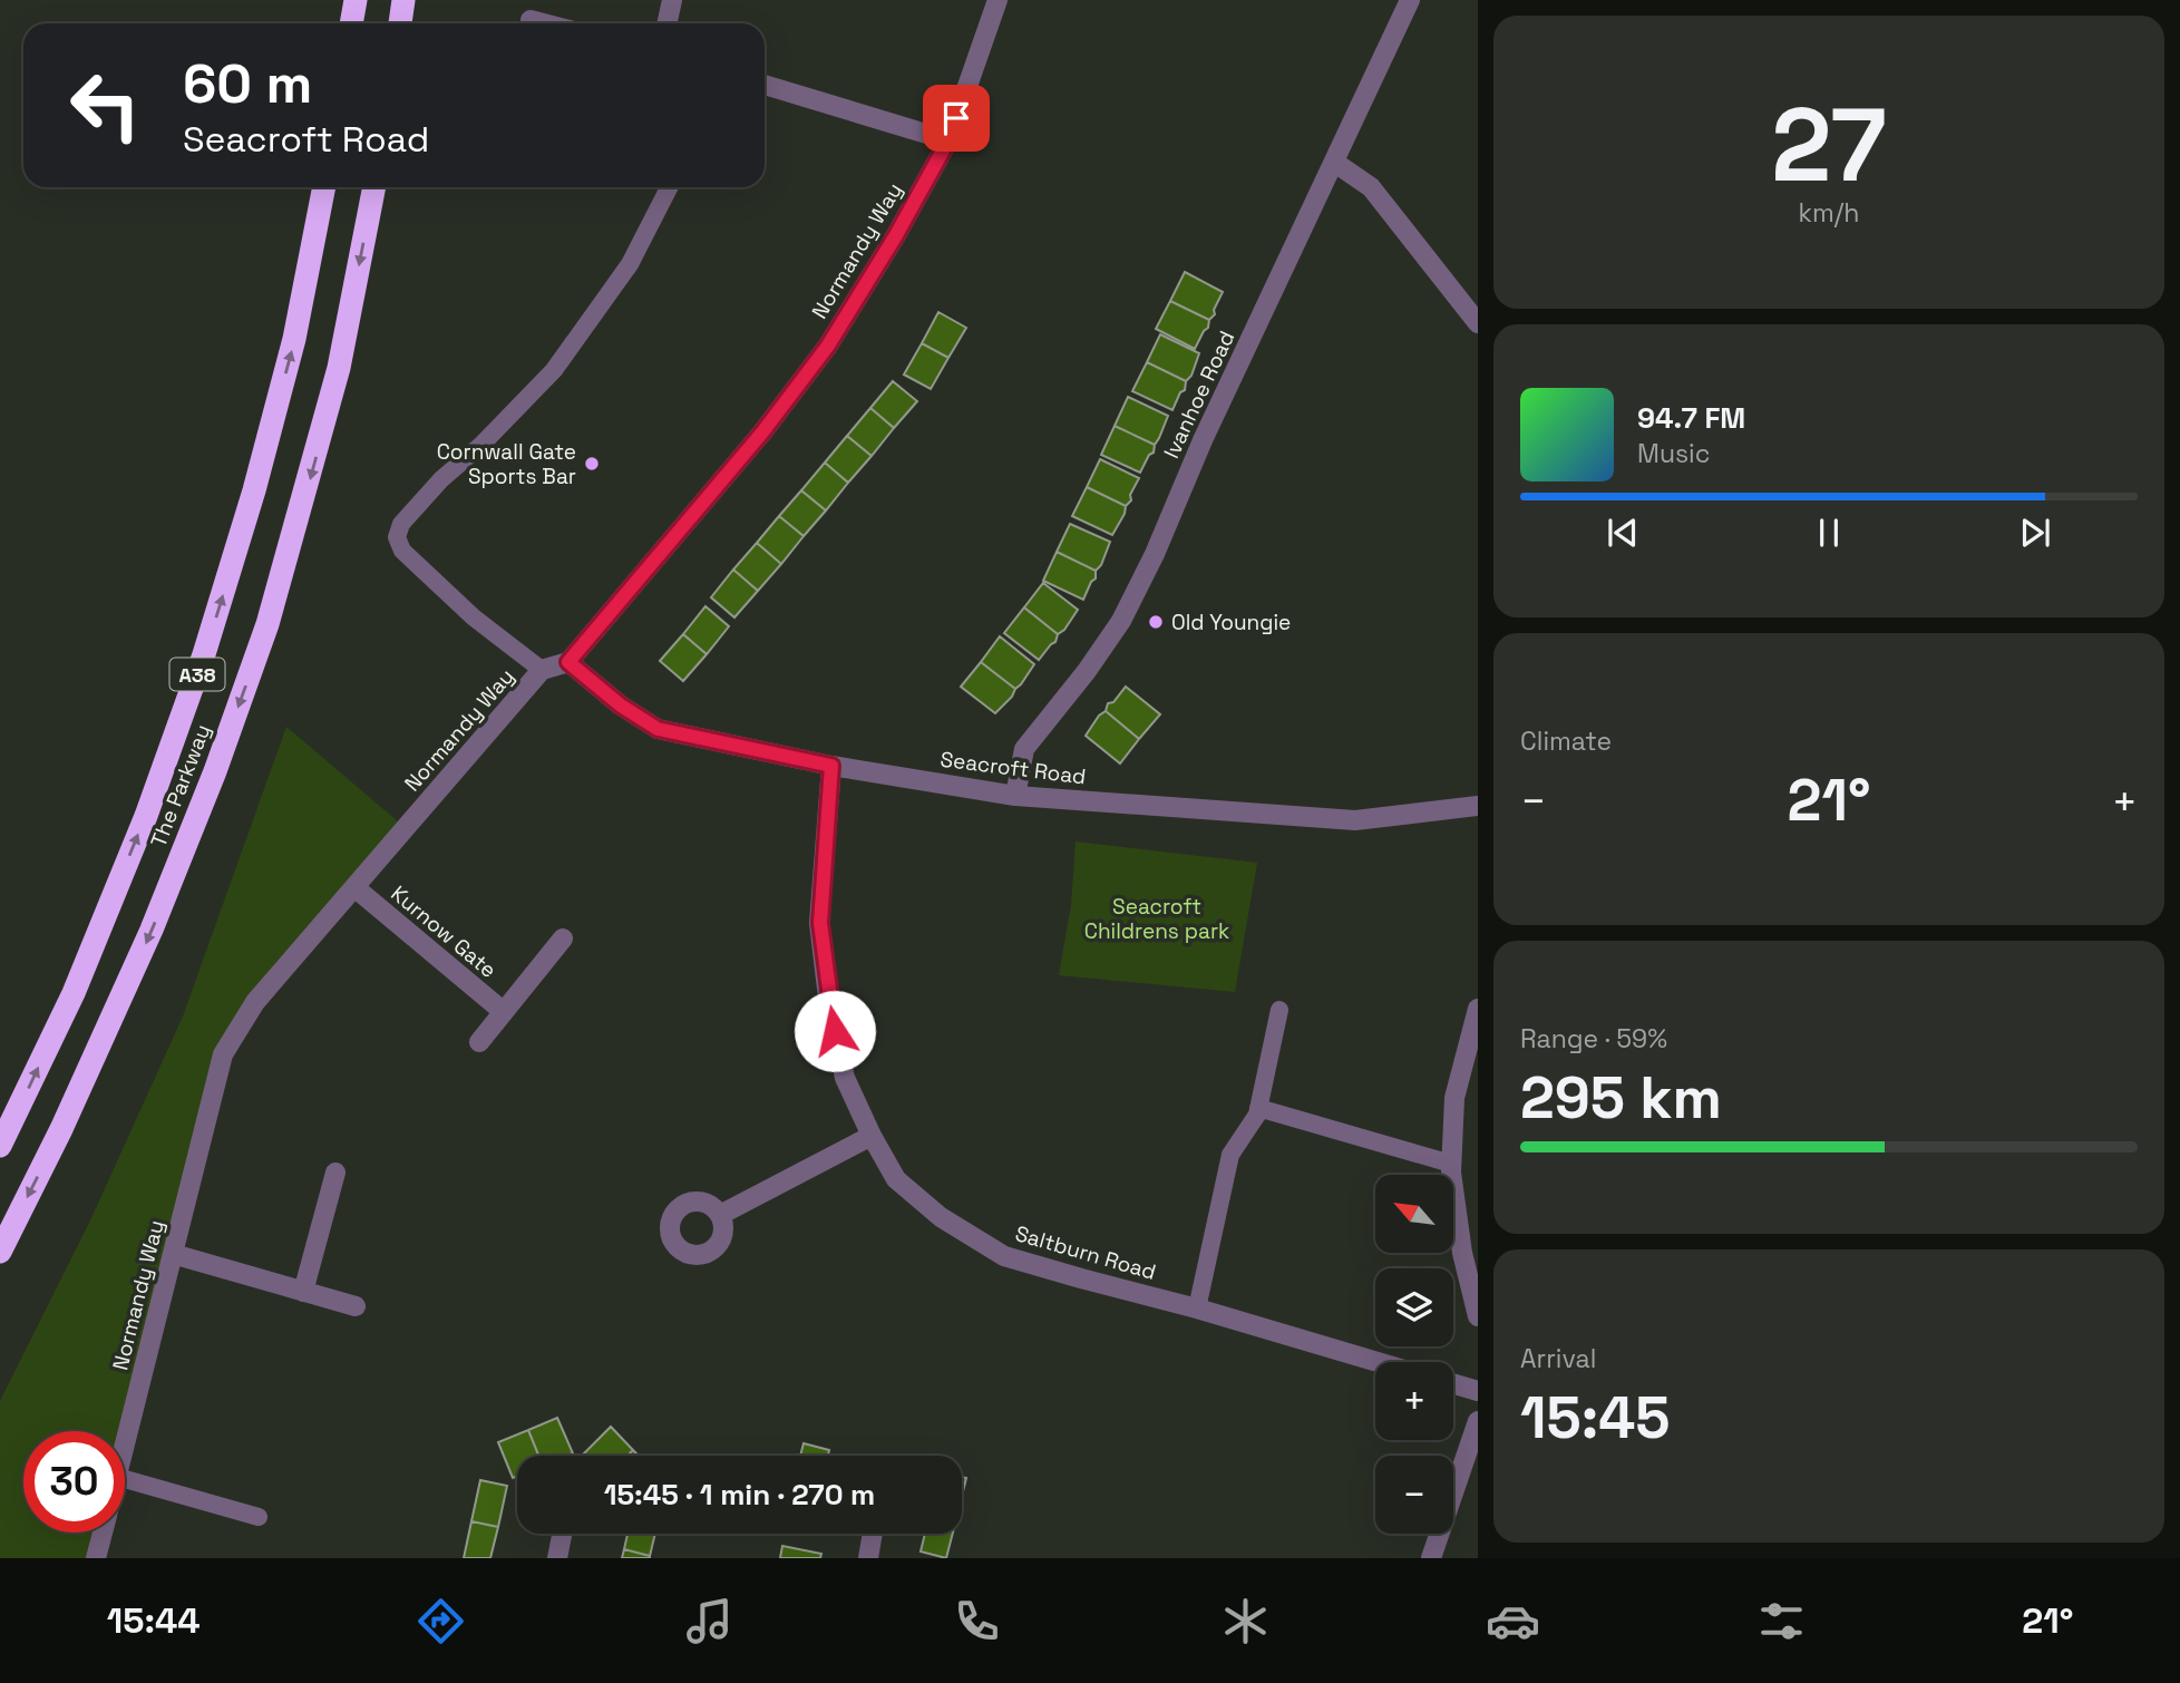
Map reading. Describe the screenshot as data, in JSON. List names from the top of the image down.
{
  "streets": {
    "highway": ["A38", "The Parkway"],
    "street": [
      "Normandy Way",
      "Ivanhoe Road",
      "Seacroft Road",
      "Kurnow Gate",
      "Saltburn Road"
    ]
  },
  "crossings": [
    ["Normandy Way", "Seacroft Road"],
    ["Normandy Way", "Kurnow Gate"],
    ["Ivanhoe Road", "Seacroft Road"],
    ["Seacroft Road", "Saltburn Road"]
  ],
  "parks": ["Seacroft Childrens park"],
  "places": ["Cornwall Gate Sports Bar", "Old Youngie"],
  "north": "top left",
  "page": {
    "tile": [
      ["27", "km/h"],
      "Climate",
      ["Range · 59%", "295 km"],
      ["Arrival", "15:45"]
    ],
    "turn": ["60 m", "Seacroft Road"],
    "song": ["94.7 FM", "Music"],
    "heat": ["−", "21°", "+"],
    "map_buttons": ["+", "−"],
    "limit": "30",
    "trip": "15:45 · 1 min · 270 m",
    "tabs": ["15:44", "21°"]
  }
}
